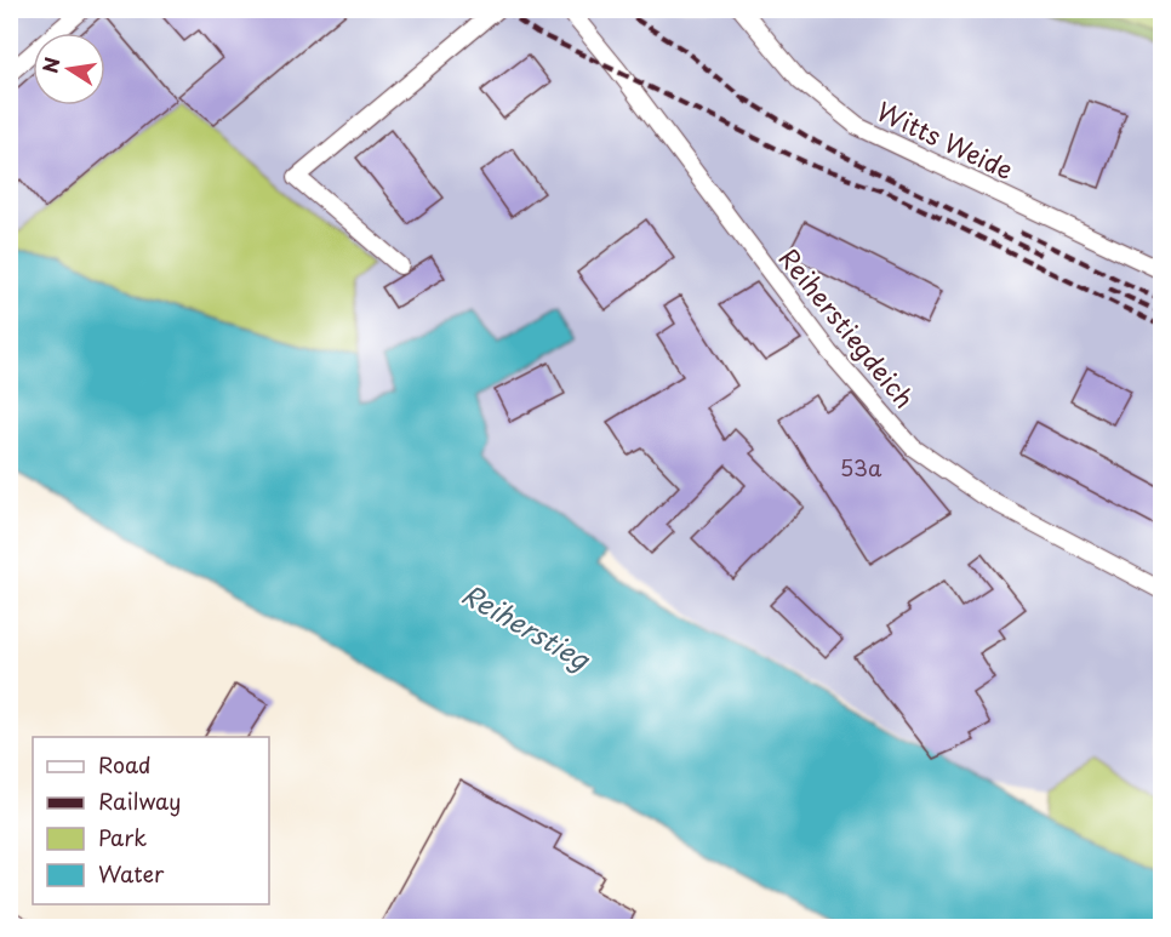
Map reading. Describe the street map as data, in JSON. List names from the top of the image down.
{
  "streets": {
    "street": ["Witts Weide", "Reiherstiegdeich"]
  },
  "water": ["Reiherstieg"],
  "house_numbers": ["53a"],
  "legend": [
    "Road",
    "Railway",
    "Park",
    "Water"
  ],
  "north": "left"
}
